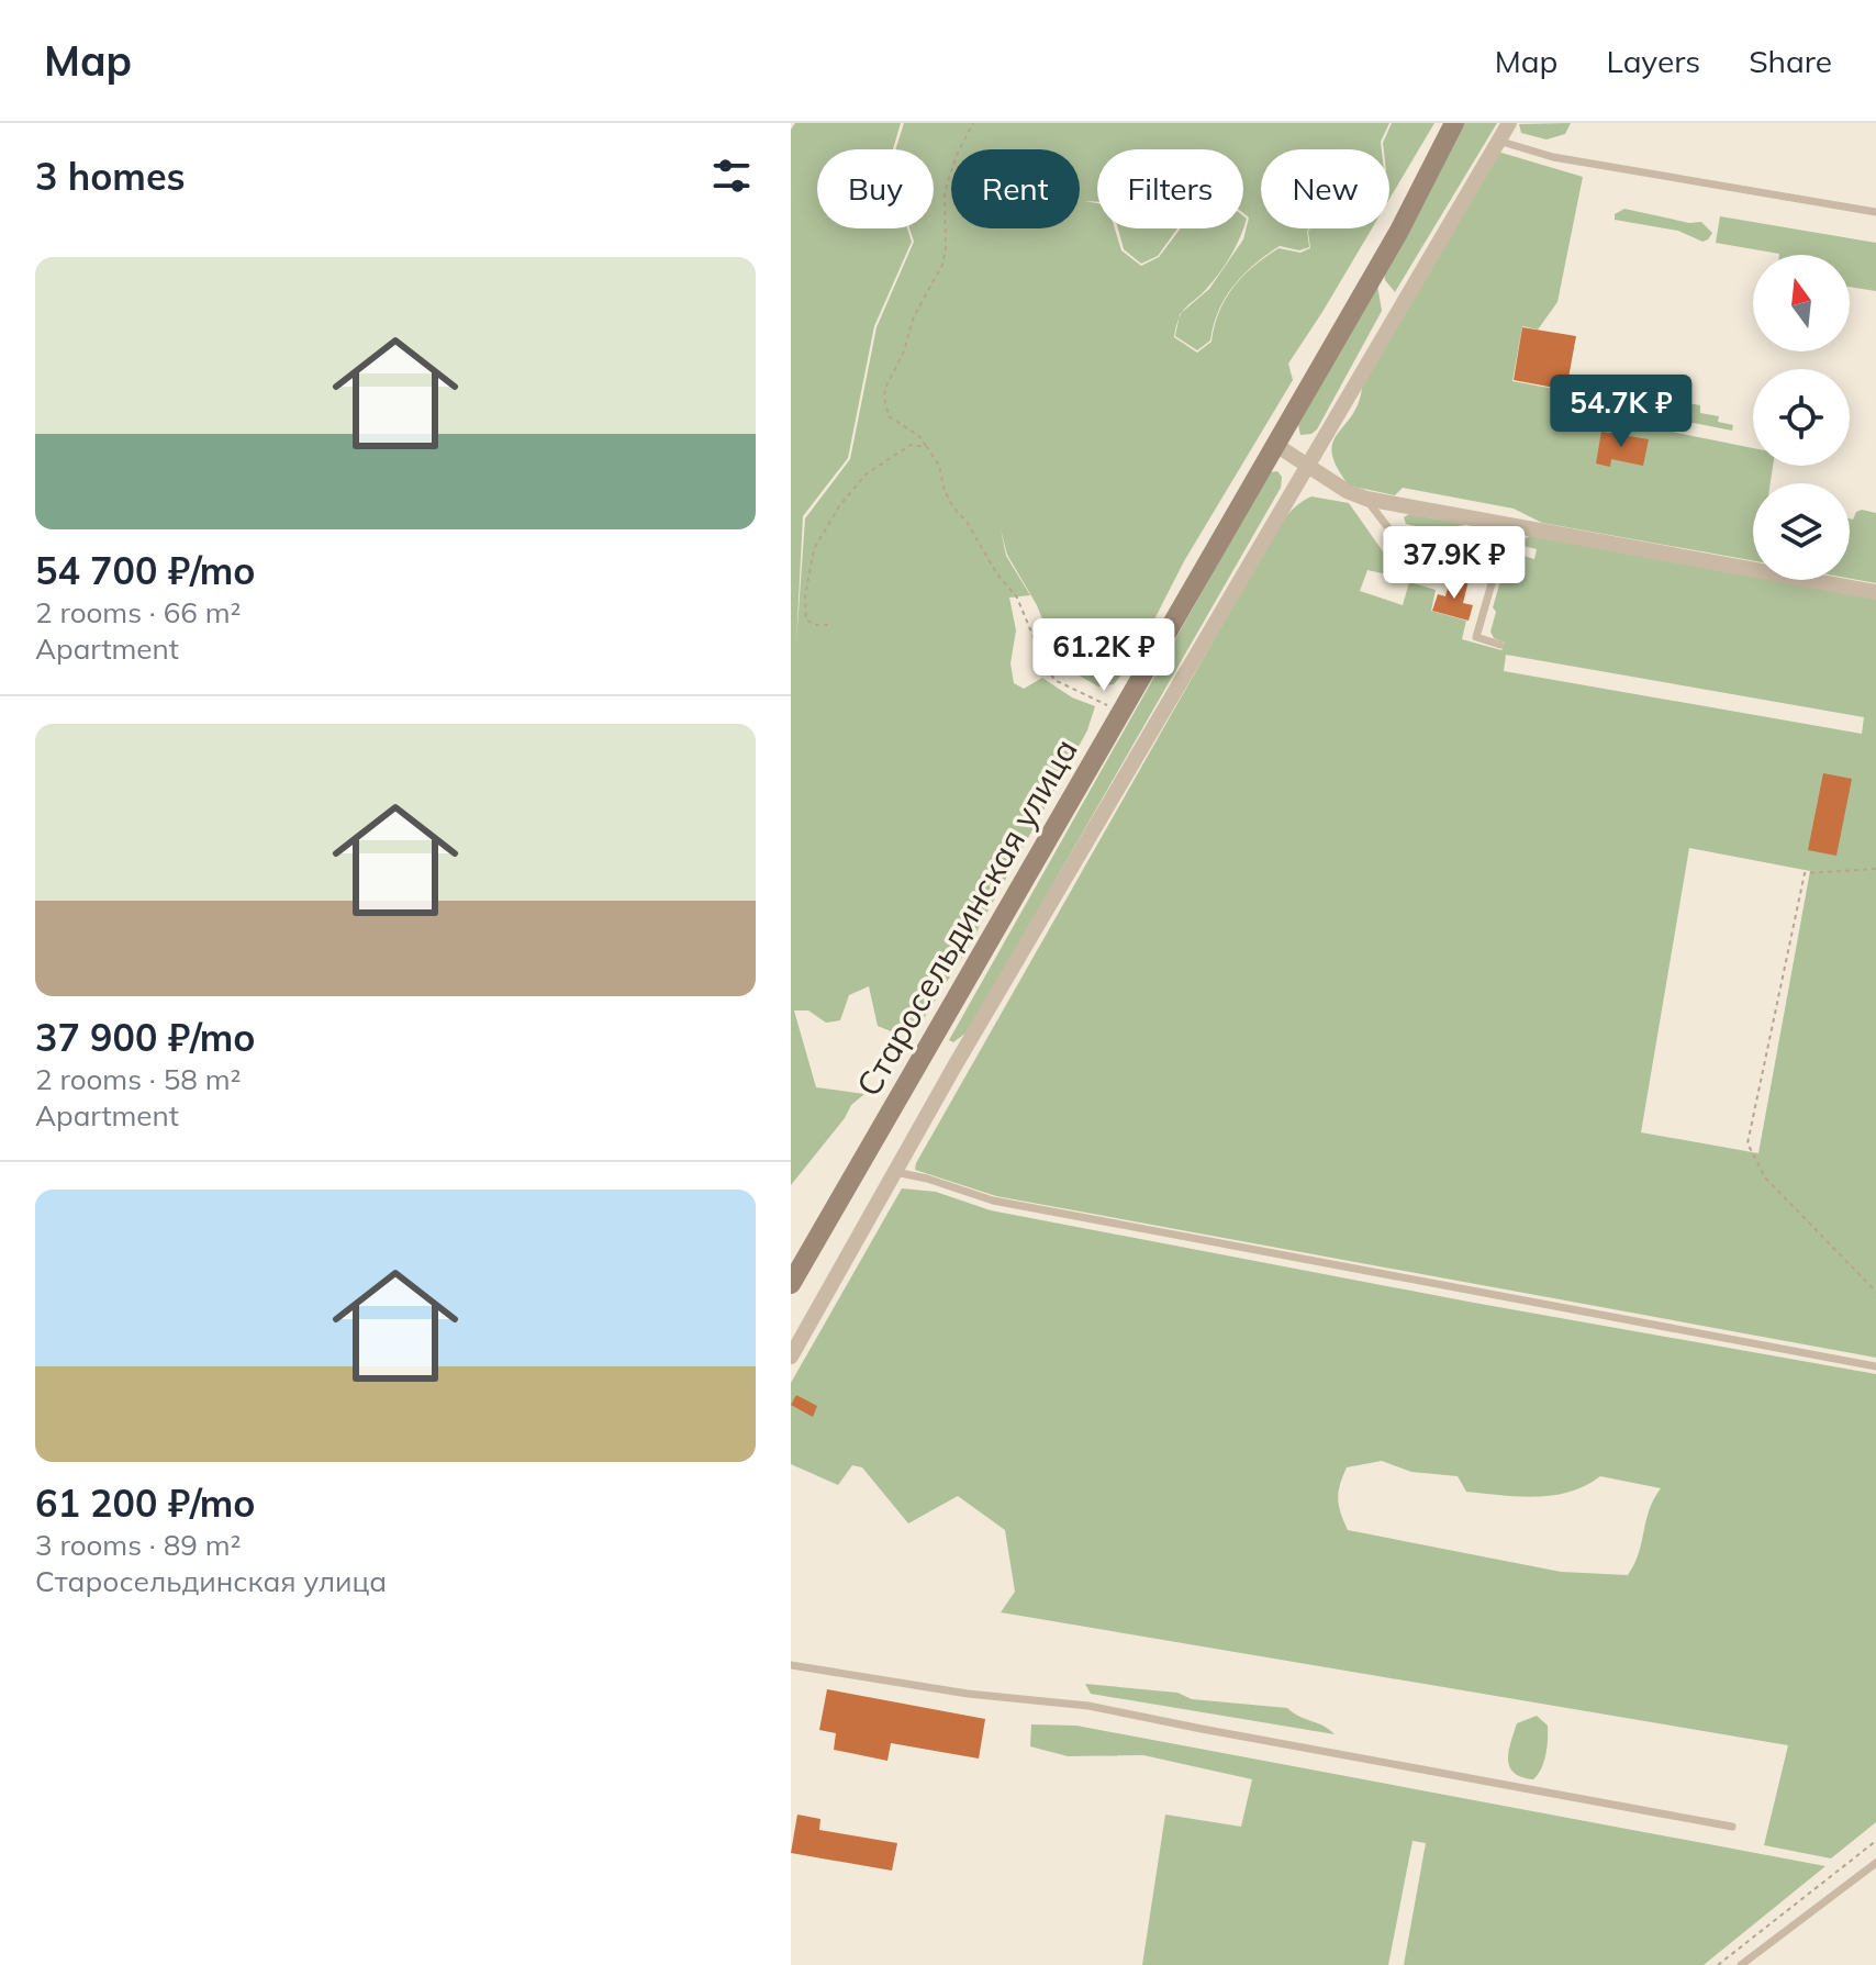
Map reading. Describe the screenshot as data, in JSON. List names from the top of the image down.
{
  "streets": {
    "main road": ["Старосельдинская улица"]
  },
  "north": "top",
  "page": {
    "header": "Map",
    "nav": ["Map", "Layers", "Share"],
    "heading": "3 homes",
    "chip": [
      "Buy",
      "Rent",
      "Filters",
      "New"
    ],
    "list": [
      {
        "name": "54 700 ₽/mo",
        "note": "2 rooms · 66 m² · Apartment"
      },
      {
        "name": "37 900 ₽/mo",
        "note": "2 rooms · 58 m² · Apartment"
      },
      {
        "name": "61 200 ₽/mo",
        "note": "3 rooms · 89 m² · Старосельдинская улица"
      }
    ],
    "price": ["54.7K ₽", "37.9K ₽", "61.2K ₽"]
  }
}
